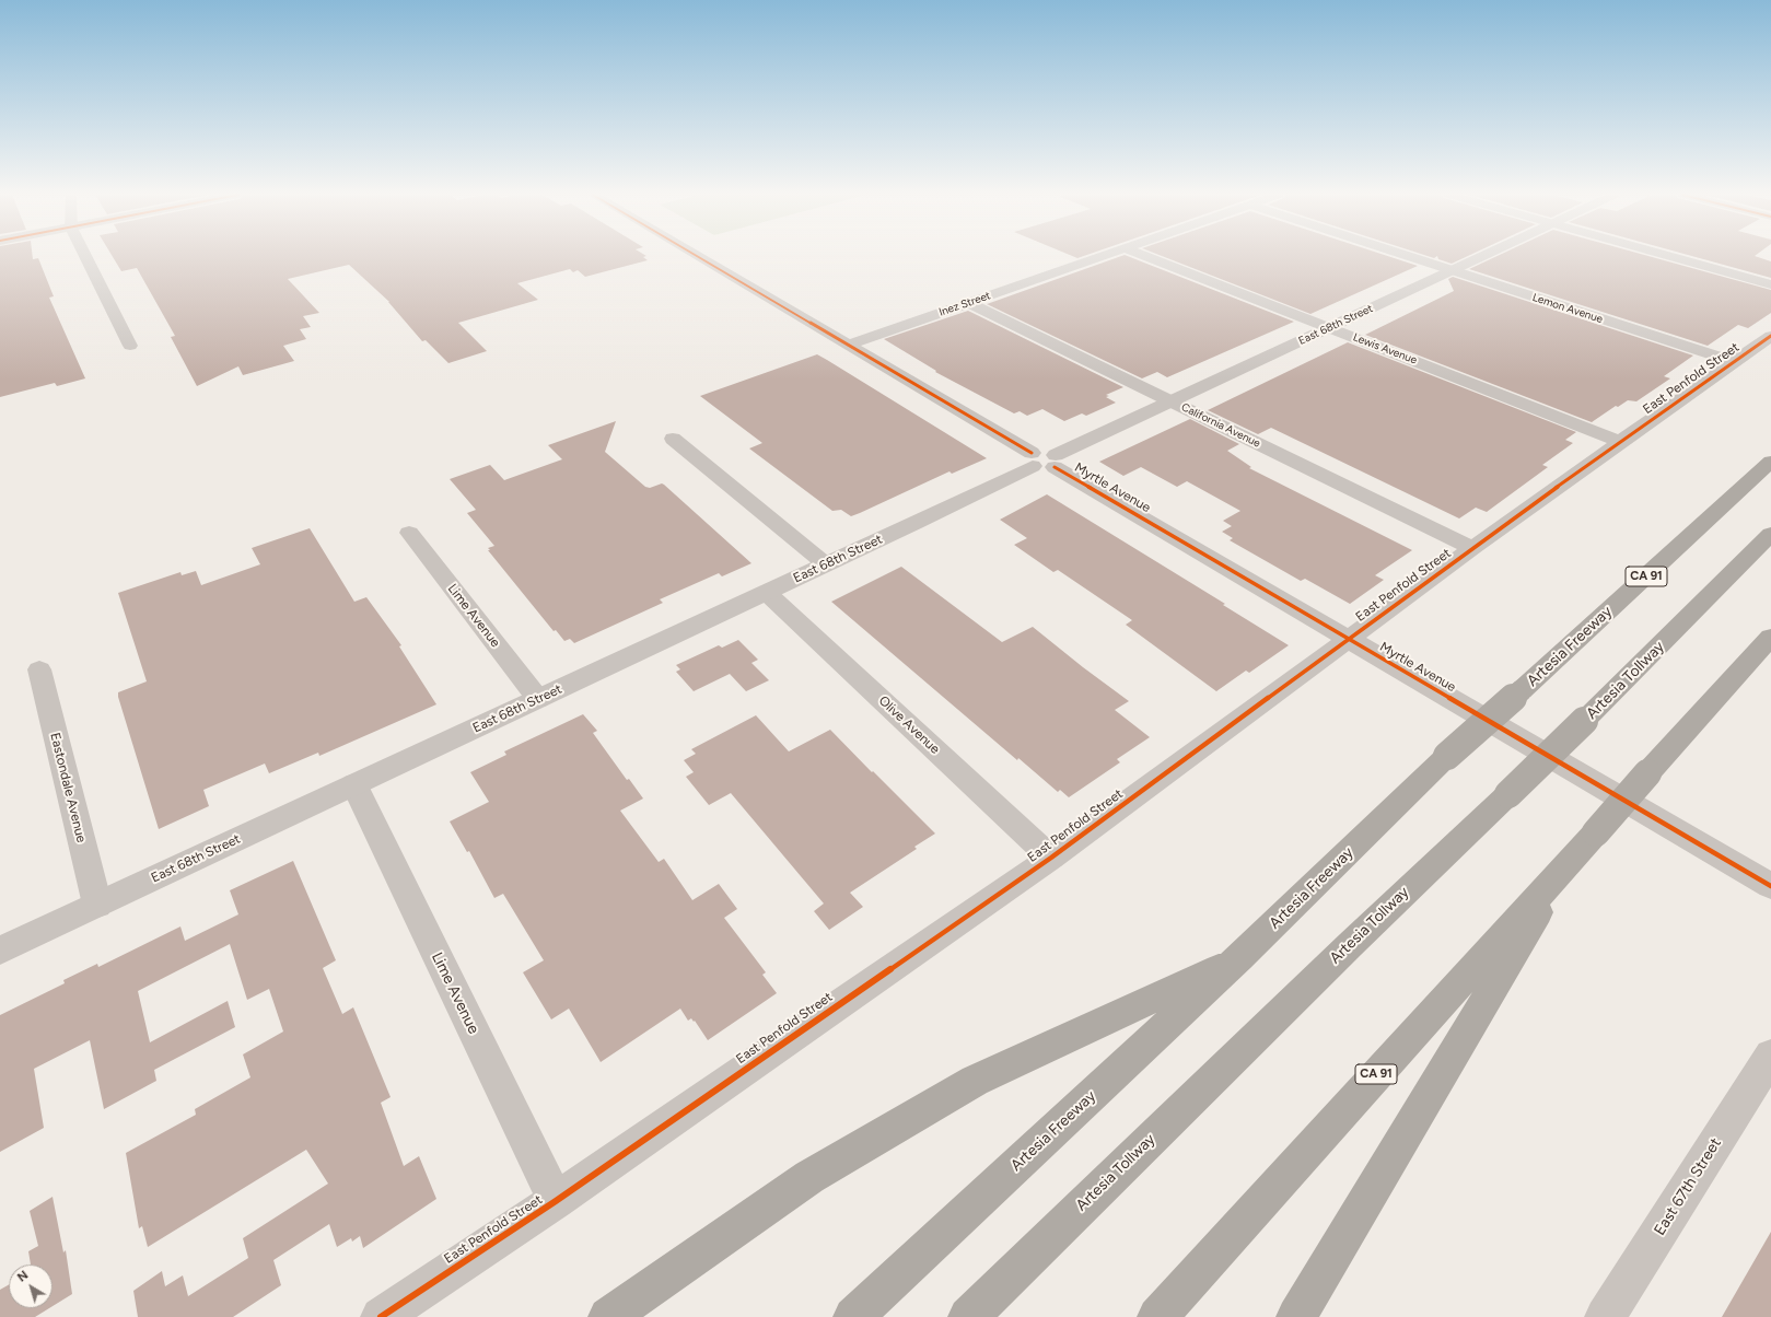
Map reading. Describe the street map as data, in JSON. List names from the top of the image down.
{
  "streets": {
    "highway": ["CA 91", "Artesia Freeway", "Artesia Tollway"],
    "street": [
      "Inez Street",
      "Lemon Avenue",
      "East 68th Street",
      "Lewis Avenue",
      "East Penfold Street",
      "California Avenue",
      "Myrtle Avenue",
      "Lime Avenue",
      "Olive Avenue",
      "Eastondale Avenue",
      "East 67th Street"
    ]
  },
  "crossings": [
    ["Inez Street", "California Avenue"],
    ["Inez Street", "Myrtle Avenue"],
    ["Lemon Avenue", "East 68th Street"],
    ["Lemon Avenue", "East Penfold Street"],
    ["East 68th Street", "Lewis Avenue"],
    ["East 68th Street", "California Avenue"],
    ["East 68th Street", "Myrtle Avenue"],
    ["East 68th Street", "Lime Avenue"],
    ["East 68th Street", "Olive Avenue"],
    ["East 68th Street", "Eastondale Avenue"],
    ["Lewis Avenue", "East Penfold Street"],
    ["East Penfold Street", "California Avenue"],
    ["East Penfold Street", "Myrtle Avenue"],
    ["East Penfold Street", "Lime Avenue"],
    ["East Penfold Street", "Olive Avenue"]
  ],
  "north": "top left"
}
